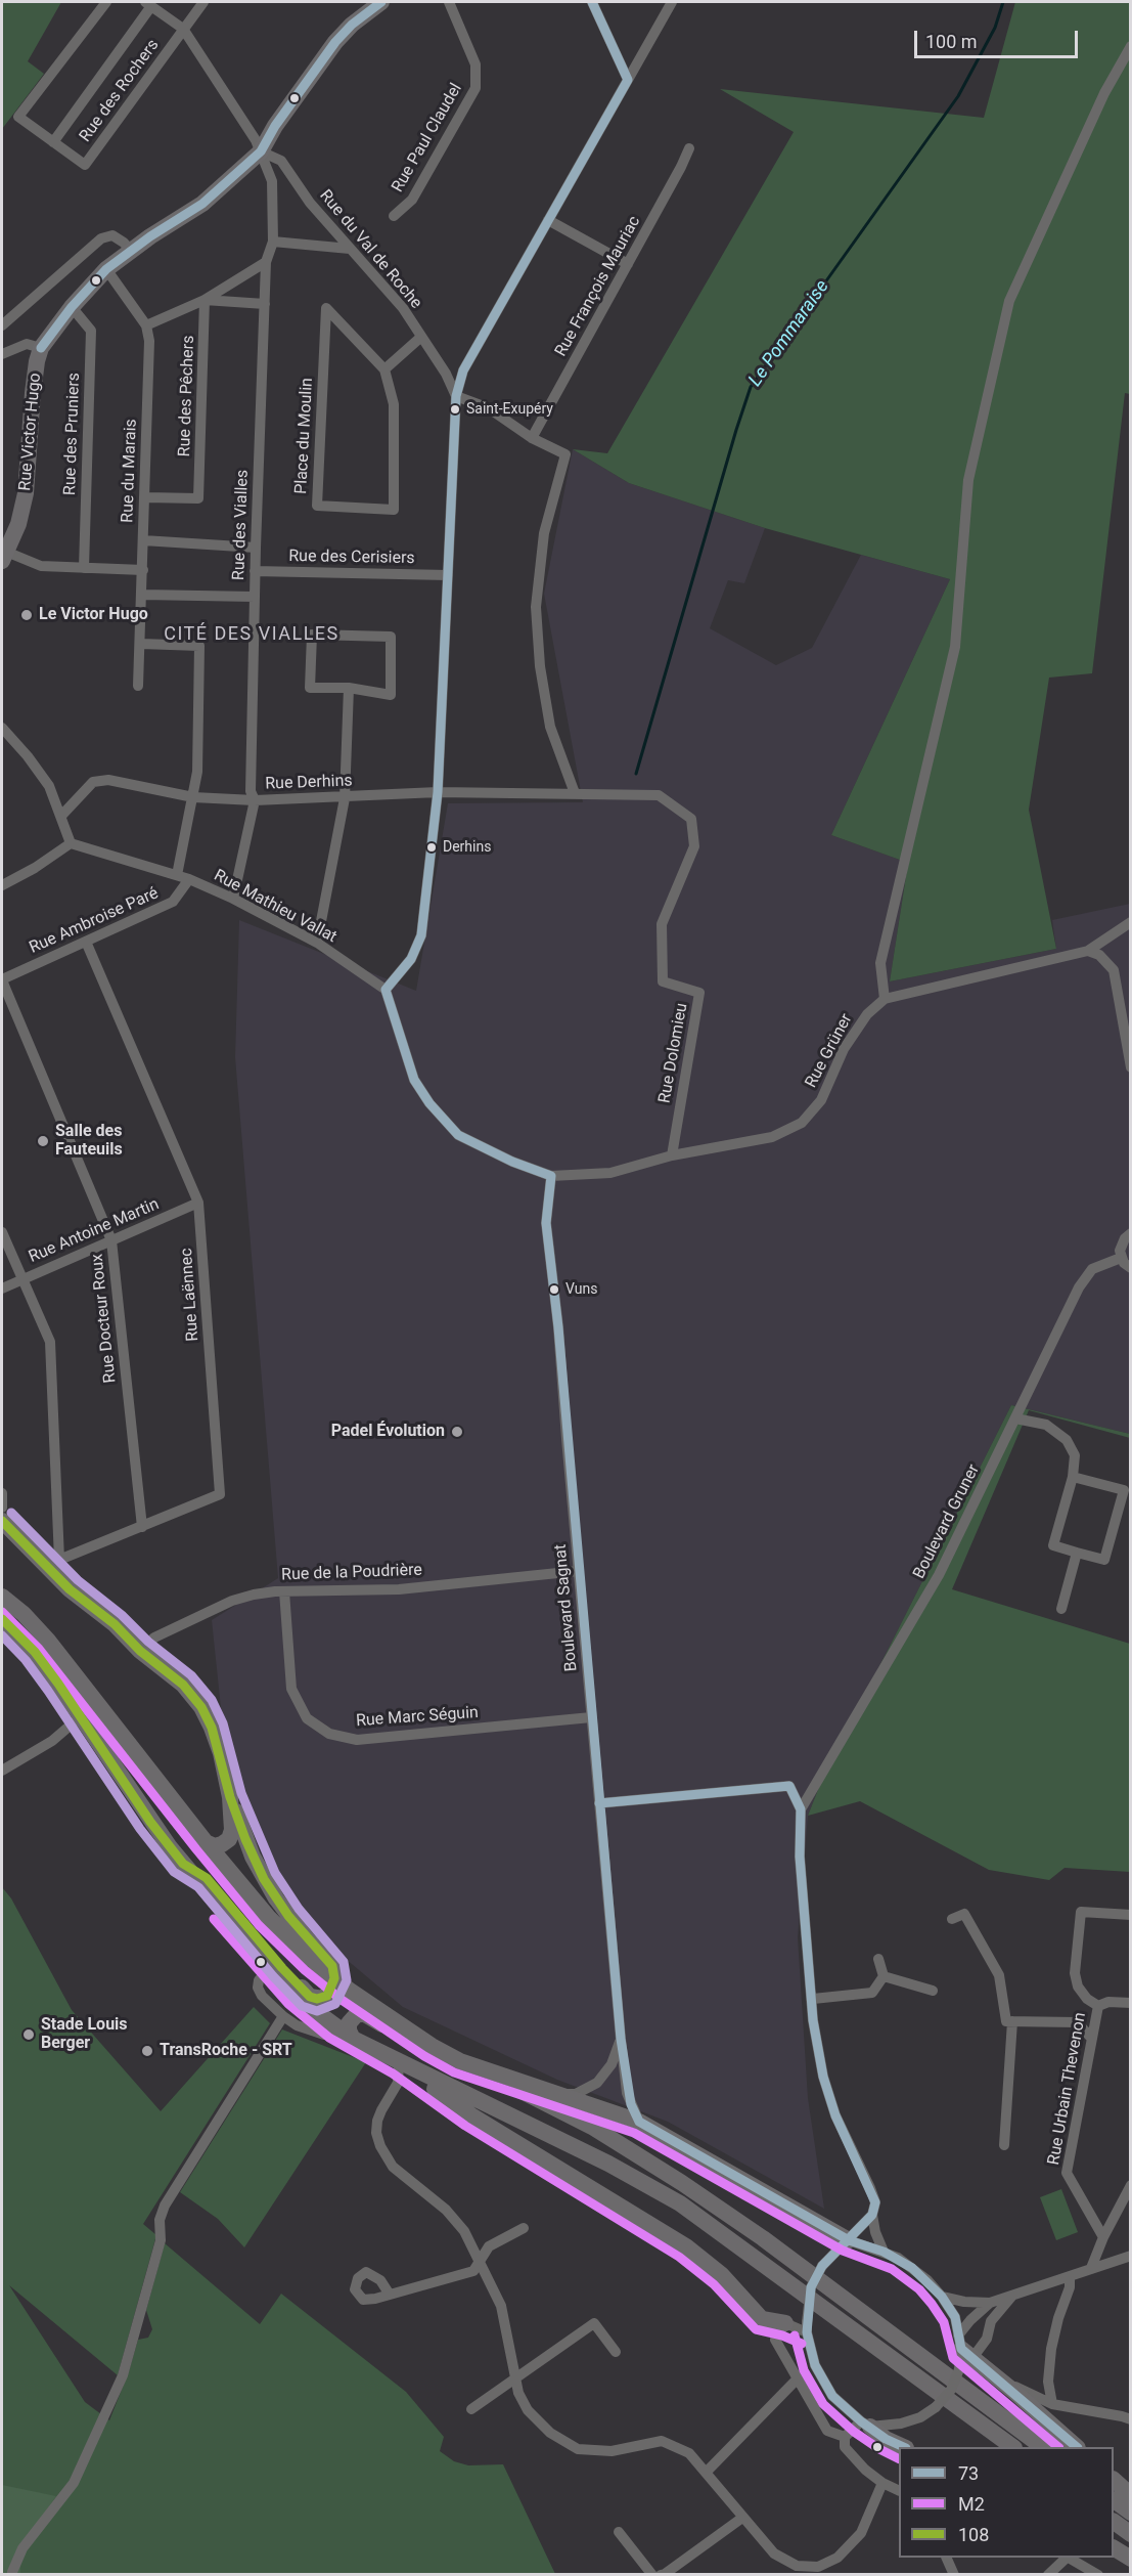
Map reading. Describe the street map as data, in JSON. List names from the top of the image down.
{
  "streets": {
    "main road": ["Rue Victor Hugo"],
    "street": [
      "Rue des Rochers",
      "Rue Paul Claudel",
      "Rue du Val de Roche",
      "Rue François Mauriac",
      "Rue des Pêchers",
      "Rue des Pruniers",
      "Place du Moulin",
      "Rue du Marais",
      "Rue des Vialles",
      "Rue des Cerisiers",
      "Rue Derhins",
      "Rue Mathieu Vallat",
      "Rue Ambroise Paré",
      "Rue Grüner",
      "Rue Dolomieu",
      "Rue Antoine Martin",
      "Rue Laënnec",
      "Rue Docteur Roux",
      "Boulevard Gruner",
      "Rue de la Poudrière",
      "Boulevard Sagnat",
      "Rue Marc Séguin",
      "Rue Urbain Thevenon"
    ]
  },
  "crossings": [
    ["Rue du Val de Roche", "Rue Victor Hugo"],
    ["Rue du Val de Roche", "Rue des Vialles"],
    ["Rue du Val de Roche", "Rue des Cerisiers"],
    ["Rue du Val de Roche", "Rue Derhins"],
    ["Rue du Val de Roche", "Rue Mathieu Vallat"],
    ["Rue des Pêchers", "Rue du Marais"],
    ["Rue Victor Hugo", "Rue des Pruniers"],
    ["Rue Victor Hugo", "Rue des Vialles"],
    ["Rue des Vialles", "Rue des Cerisiers"],
    ["Rue des Vialles", "Rue Derhins"],
    ["Rue des Vialles", "Rue Mathieu Vallat"],
    ["Rue Derhins", "Rue Dolomieu"],
    ["Rue Mathieu Vallat", "Rue Ambroise Paré"],
    ["Rue Ambroise Paré", "Rue Laënnec"],
    ["Rue Ambroise Paré", "Rue Docteur Roux"],
    ["Rue Grüner", "Rue Dolomieu"],
    ["Rue Grüner", "Boulevard Sagnat"],
    ["Rue Antoine Martin", "Rue Laënnec"],
    ["Rue Antoine Martin", "Rue Docteur Roux"],
    ["Rue Laënnec", "Rue Docteur Roux"],
    ["Rue de la Poudrière", "Boulevard Sagnat"],
    ["Rue de la Poudrière", "Rue Marc Séguin"],
    ["Boulevard Sagnat", "Rue Marc Séguin"]
  ],
  "districts": ["CITÉ DES VIALLES"],
  "water": ["Le Pommaraise"],
  "places": [
    "Saint-Exupéry",
    "Le Victor Hugo",
    "Derhins",
    "Salle des Fauteuils",
    "Vuns",
    "Padel Évolution",
    "Stade Louis Berger",
    "TransRoche - SRT"
  ],
  "lines": ["transit line 73", "transit line 108", "transit line M2"],
  "legend": ["73", "M2", "108"],
  "scale_bar": "100 m"
}
